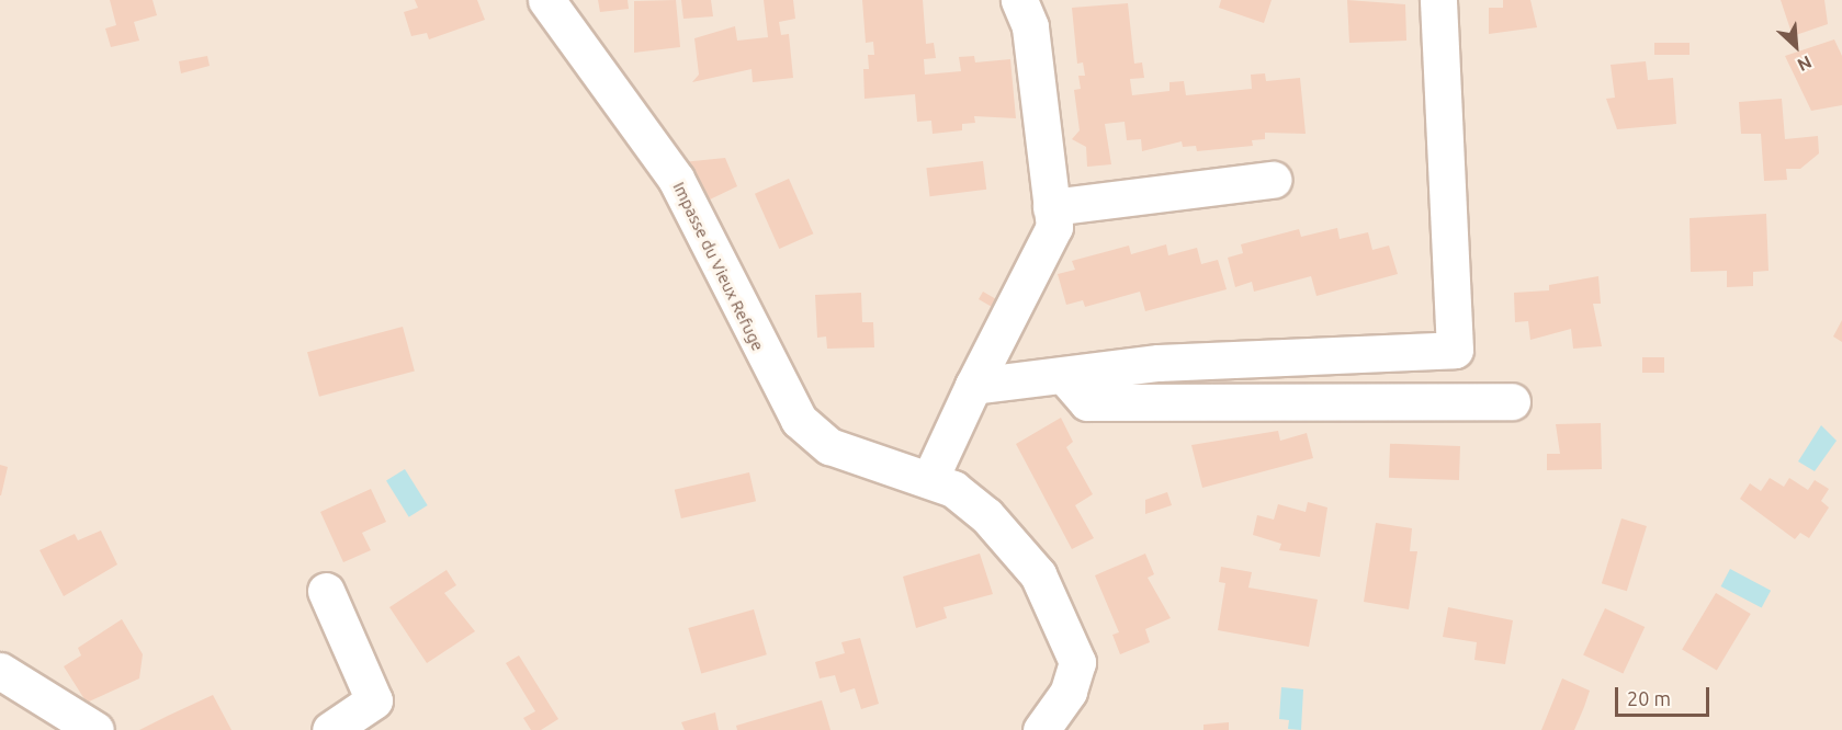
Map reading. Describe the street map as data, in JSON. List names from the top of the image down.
{
  "streets": {
    "street": ["Impasse du Vieux Refuge"]
  },
  "scale_bar": "20 m",
  "north": "bottom right"
}
